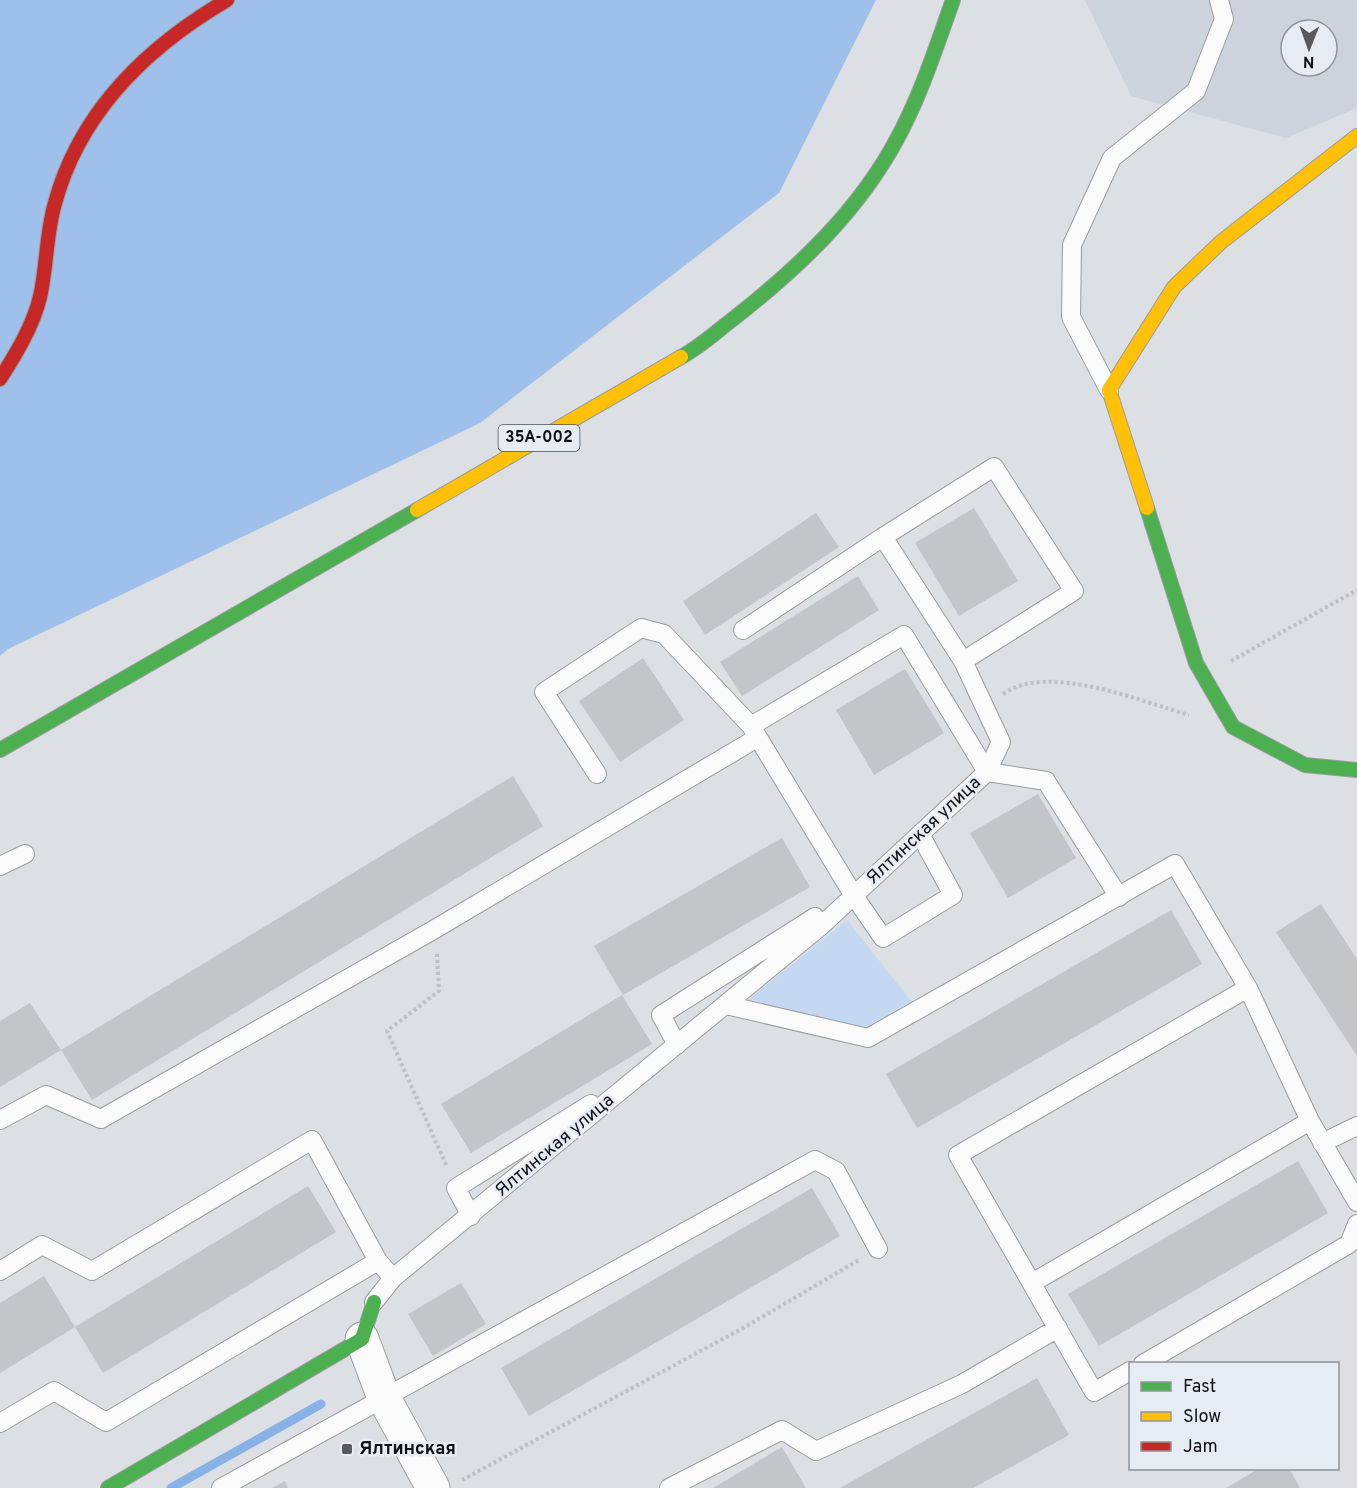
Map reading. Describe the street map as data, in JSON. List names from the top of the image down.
{
  "streets": {
    "main road": ["35А-002", "Ялтинская улица"]
  },
  "places": {
    "transit": ["Ялтинская"]
  },
  "legend": ["Fast", "Slow", "Jam"],
  "north": "bottom"
}
